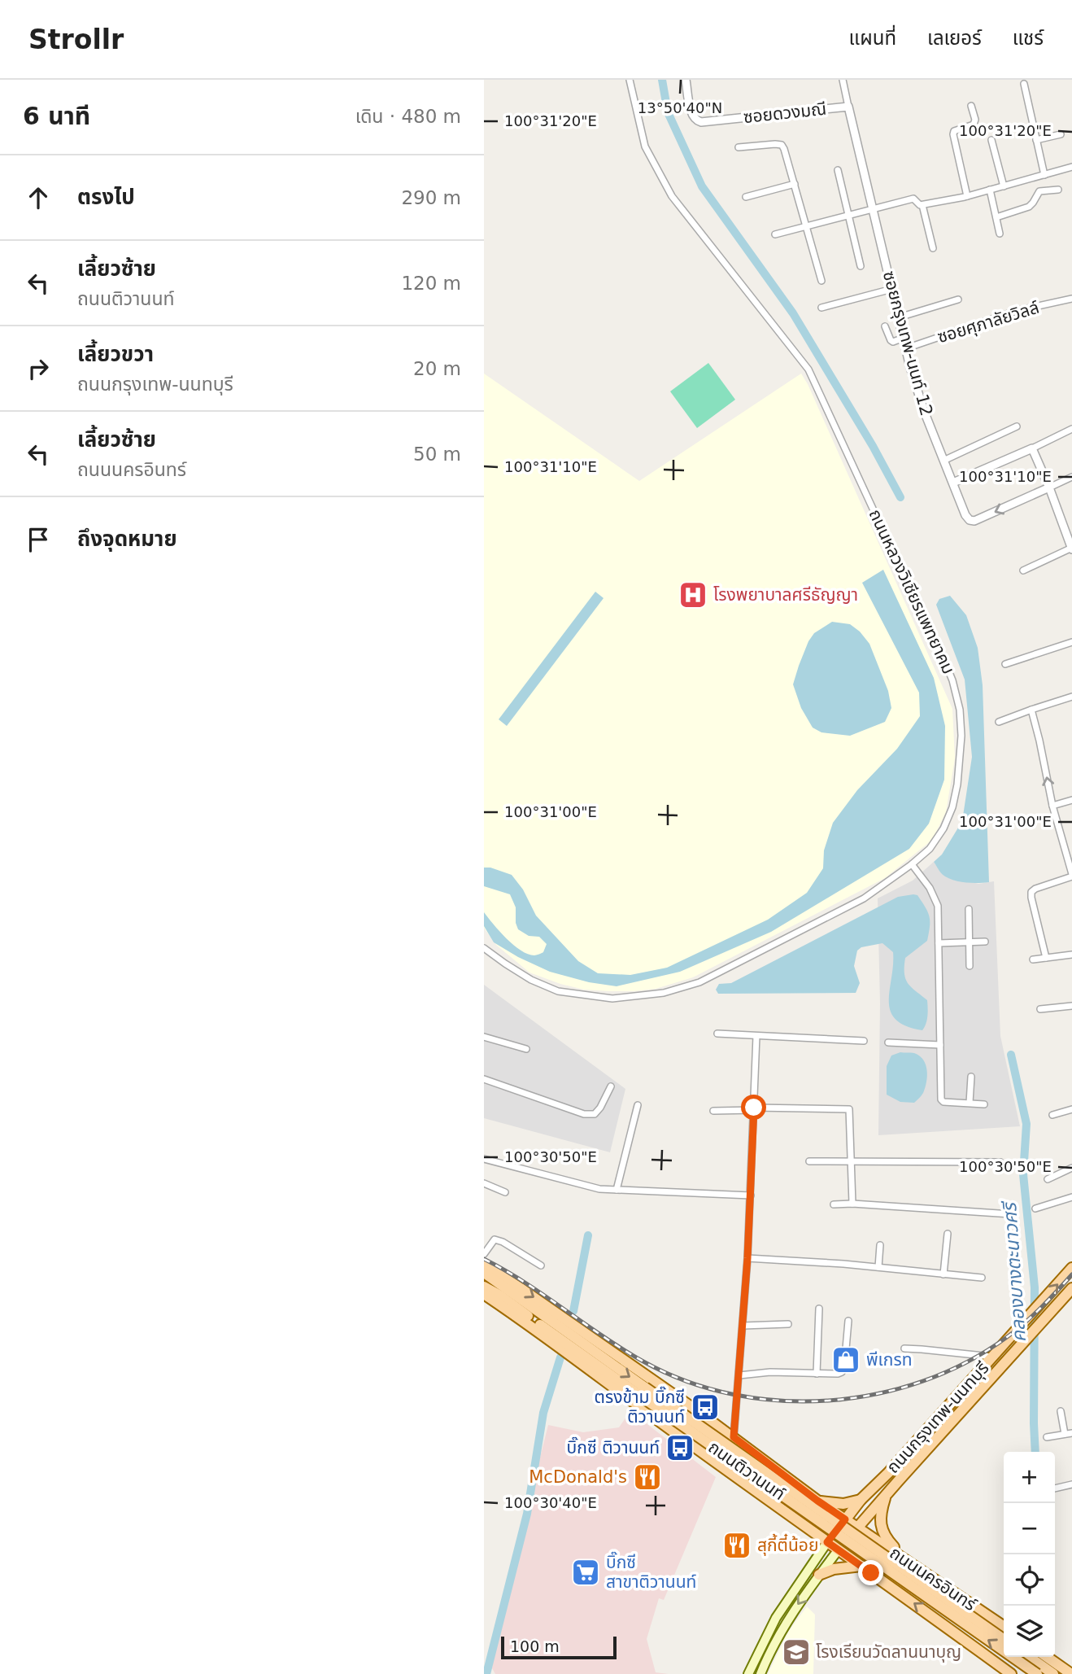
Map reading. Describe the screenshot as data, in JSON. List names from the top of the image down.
{
  "streets": {
    "main road": ["ถนนกรุงเทพ-นนทบุรี", "ถนนติวานนท์", "ถนนนครอินทร์"],
    "street": [
      "ซอยดวงมณี",
      "ซอยศุภาลัยวิลล์",
      "ซอยกรุงเทพ-นนท์ 12",
      "ถนนหลวงวิเชียรแพทยาคม"
    ]
  },
  "crossings": [
    ["ซอยดวงมณี", "ซอยกรุงเทพ-นนท์ 12"],
    ["ซอยศุภาลัยวิลล์", "ซอยกรุงเทพ-นนท์ 12"],
    ["ถนนกรุงเทพ-นนทบุรี", "ถนนติวานนท์"],
    ["ถนนกรุงเทพ-นนทบุรี", "ถนนนครอินทร์"],
    ["ถนนติวานนท์", "ถนนนครอินทร์"]
  ],
  "water": ["คลองบางตะนาวศรี"],
  "places": {
    "hospital": ["โรงพยาบาลศรีธัญญา"],
    "shop": ["พีเกรท"],
    "bus stop": ["ตรงข้าม บิ๊กซี ติวานนท์", "บิ๊กซี ติวานนท์"],
    "restaurant": ["McDonald's", "สุกี้ตี๋น้อย"],
    "supermarket": ["บิ๊กซี สาขาติวานนท์"],
    "school or university": ["โรงเรียนวัดลานนาบุญ"]
  },
  "scale_bar": "100 m",
  "page": {
    "header": "Strollr",
    "nav": ["แผนที่", "เลเยอร์", "แชร์"],
    "heading": ["6 นาที", "เดิน · 480 m"],
    "list": [
      ["ตรงไป", "290 m"],
      ["เลี้ยวซ้าย", "ถนนติวานนท์", "120 m"],
      ["เลี้ยวขวา", "ถนนกรุงเทพ-นนทบุรี", "20 m"],
      ["เลี้ยวซ้าย", "ถนนนครอินทร์", "50 m"],
      "ถึงจุดหมาย"
    ],
    "map_buttons": ["+", "−"],
    "scale": "100 m"
  },
  "coordinates": [
    "13°50'40\"N",
    "100°31'20\"E",
    "100°31'10\"E",
    "100°31'00\"E",
    "100°30'50\"E",
    "100°30'40\"E"
  ]
}
